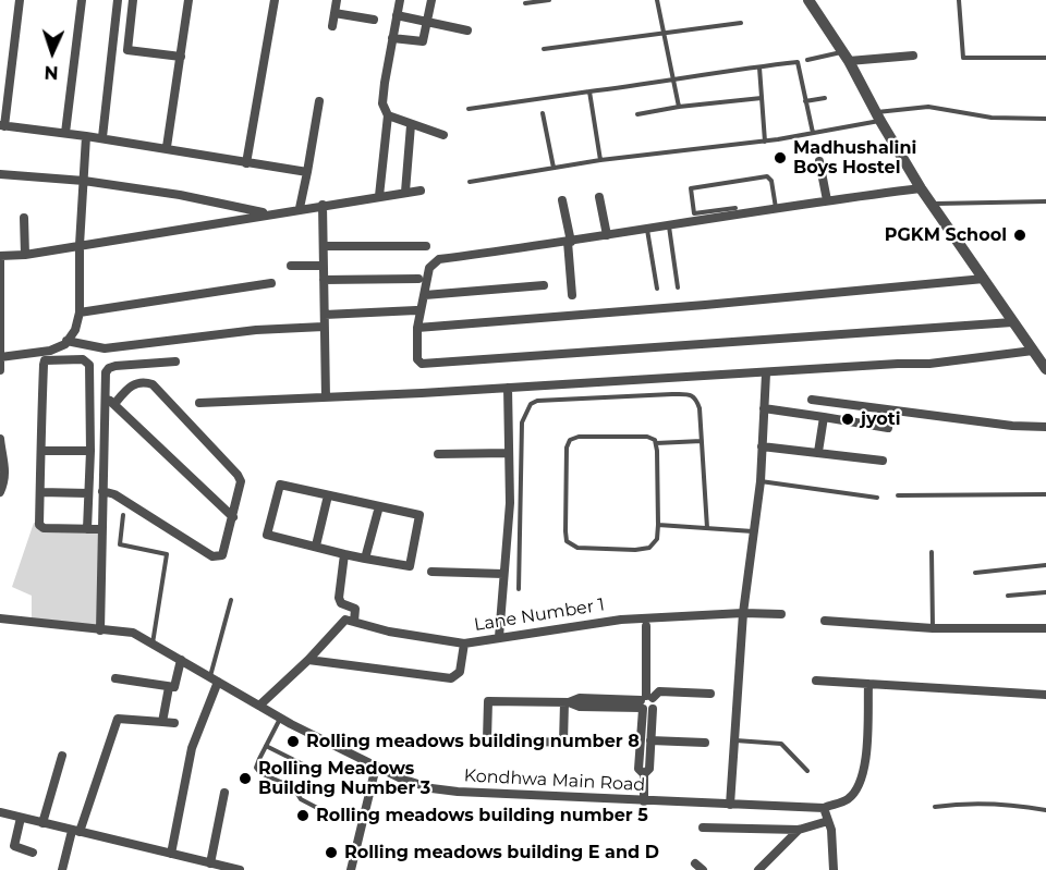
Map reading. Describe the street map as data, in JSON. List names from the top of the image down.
{
  "streets": {
    "street": ["Lane Number 1", "Kondhwa Main Road"]
  },
  "places": [
    "Madhushalini Boys Hostel",
    "PGKM School",
    "jyoti",
    "Rolling meadows building number 8",
    "Rolling Meadows Building Number 3",
    "Rolling meadows building number 5",
    "Rolling meadows building E and D"
  ],
  "north": "bottom"
}
